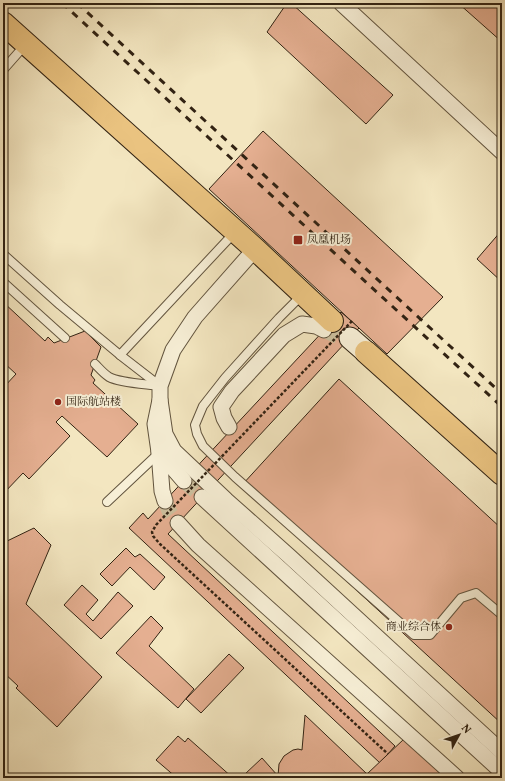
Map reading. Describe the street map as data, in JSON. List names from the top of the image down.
{
  "places": {
    "transit": ["凤凰机场"],
    "other": ["国际航站楼", "商业综合体"]
  },
  "north": "top right"
}
